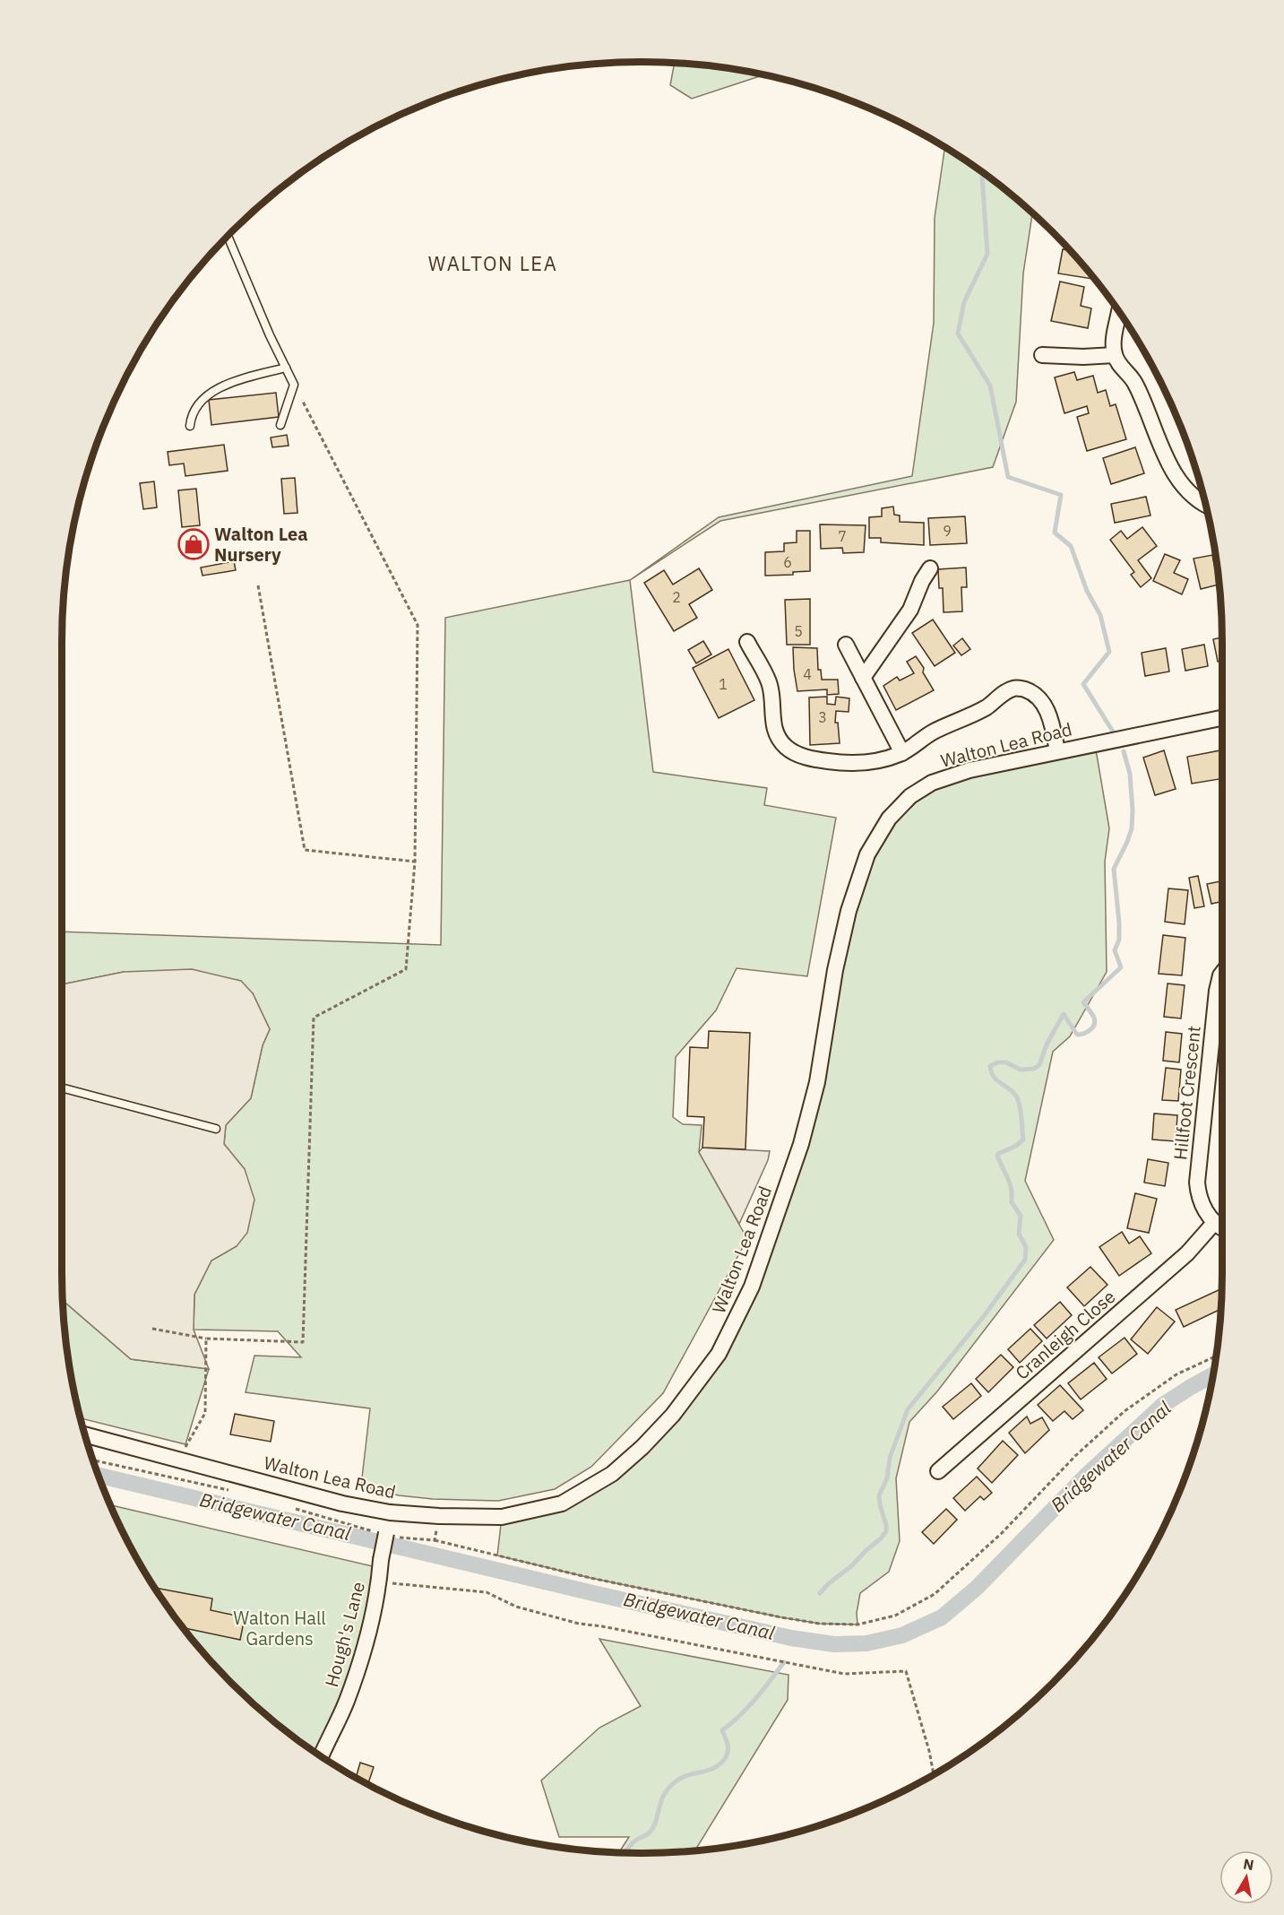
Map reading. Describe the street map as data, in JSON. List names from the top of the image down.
{
  "streets": {
    "street": [
      "Walton Lea Road",
      "Hillfoot Crescent",
      "Cranleigh Close",
      "Hough's Lane"
    ]
  },
  "crossings": [
    ["Walton Lea Road", "Hough's Lane"],
    ["Hillfoot Crescent", "Cranleigh Close"]
  ],
  "districts": ["WALTON LEA"],
  "water": ["Bridgewater Canal"],
  "parks": ["Walton Hall Gardens"],
  "places": {
    "shop": ["Walton Lea Nursery"]
  },
  "house_numbers": [
    "9",
    "7",
    "6",
    "2",
    "5",
    "4",
    "1",
    "3"
  ],
  "north": "top"
}
